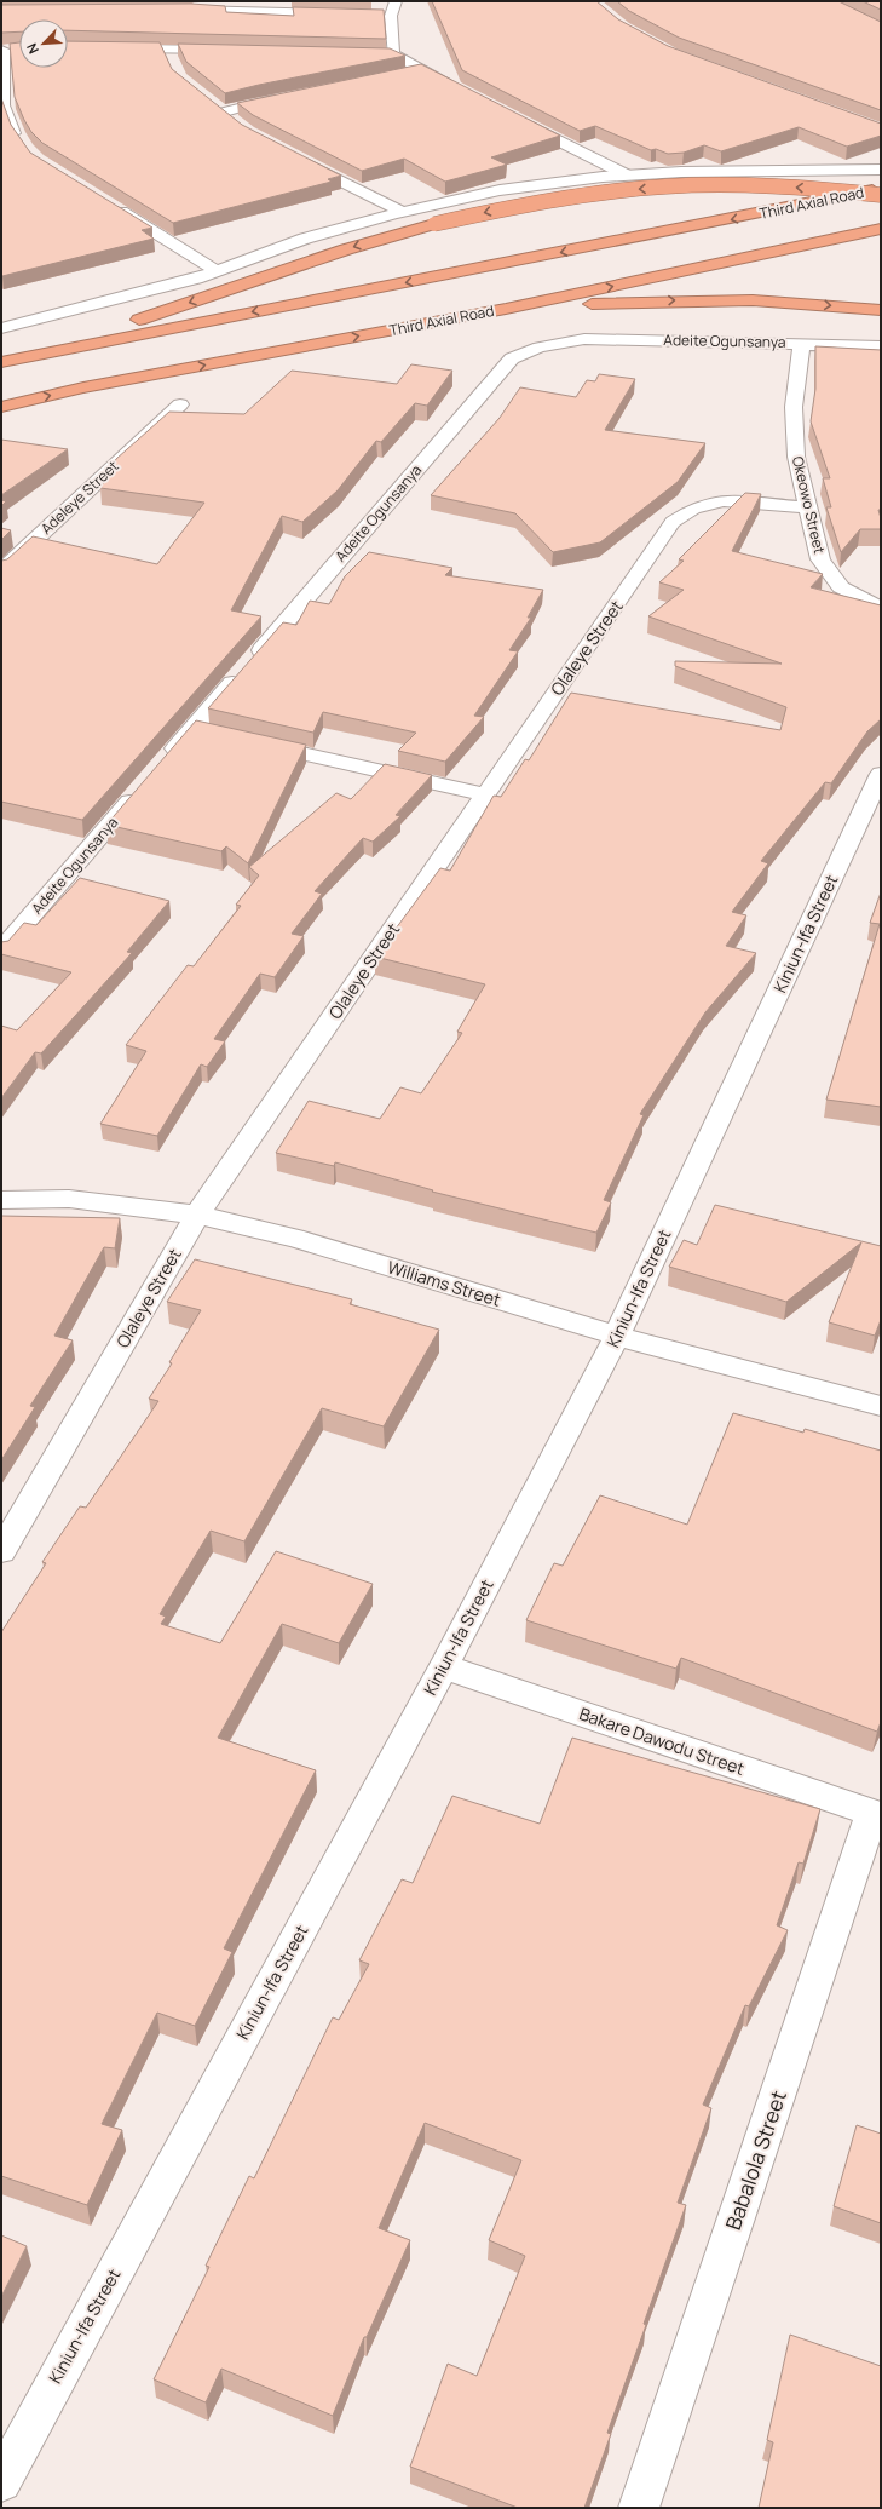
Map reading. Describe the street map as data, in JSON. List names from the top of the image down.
{
  "streets": {
    "highway": ["Third Axial Road"],
    "street": [
      "Adeite Ogunsanya",
      "Adeleye Street",
      "Okeowo Street",
      "Olaleye Street",
      "Kiniun-Ifa Street",
      "Williams Street",
      "Bakare Dawodu Street",
      "Babalola Street"
    ]
  },
  "crossings": [
    ["Adeite Ogunsanya", "Okeowo Street"],
    ["Okeowo Street", "Olaleye Street"],
    ["Olaleye Street", "Williams Street"],
    ["Kiniun-Ifa Street", "Williams Street"],
    ["Kiniun-Ifa Street", "Bakare Dawodu Street"],
    ["Bakare Dawodu Street", "Babalola Street"]
  ],
  "north": "bottom left"
}
